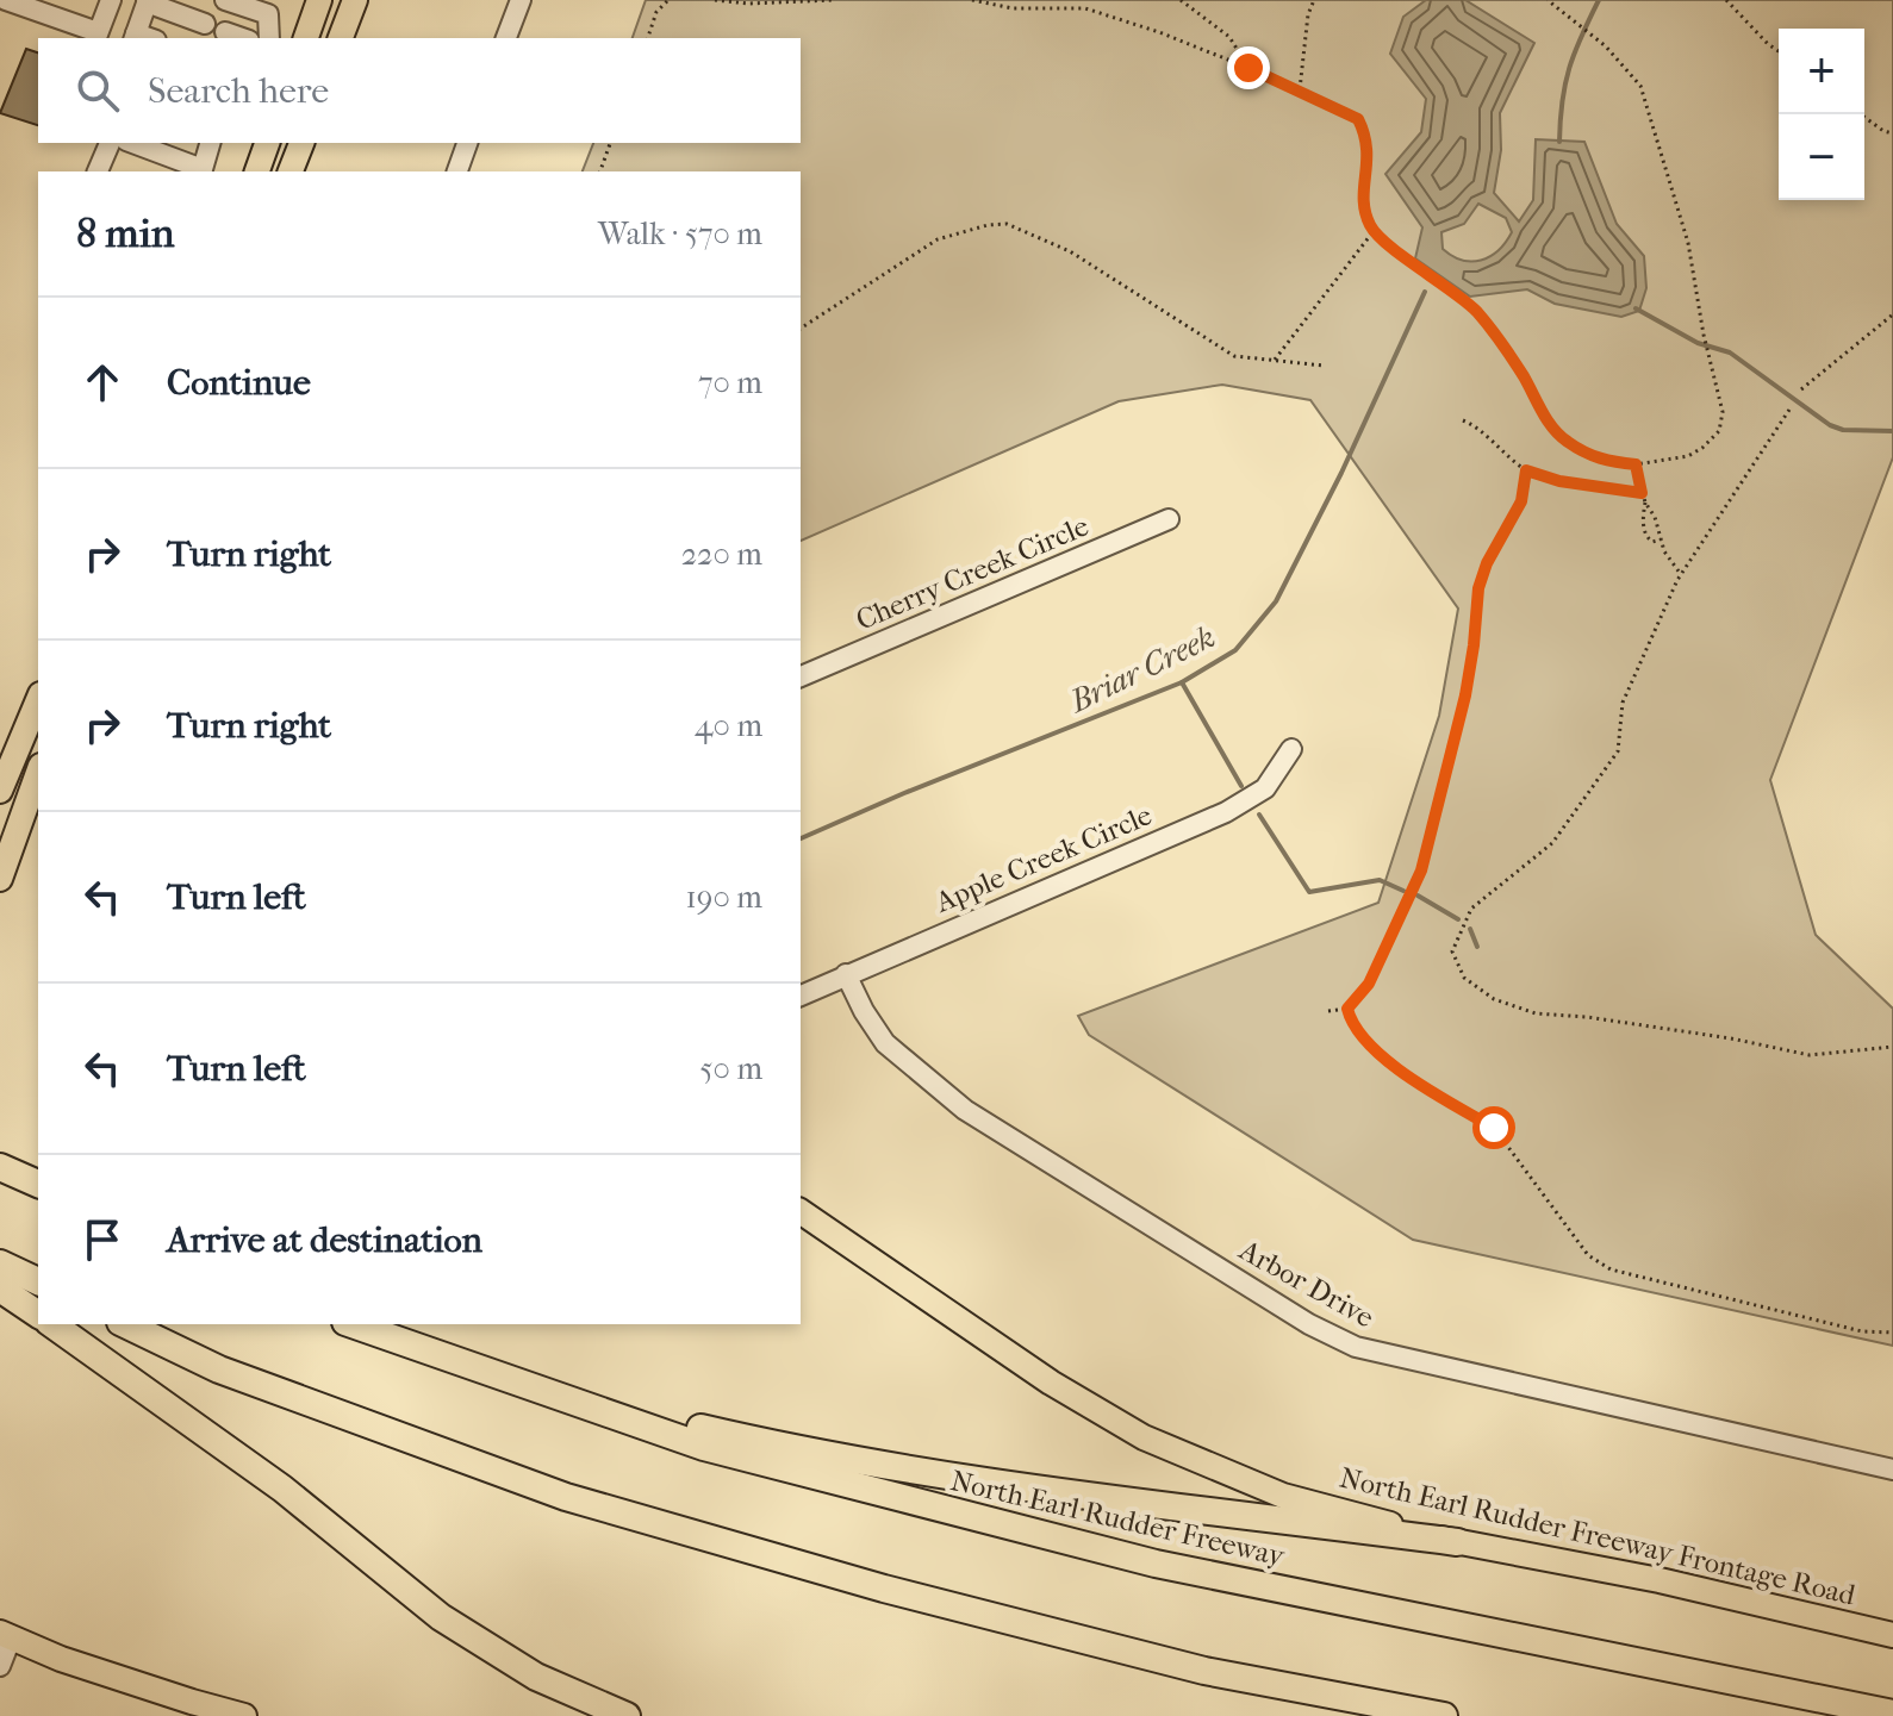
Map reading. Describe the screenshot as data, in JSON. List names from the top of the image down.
{
  "streets": {
    "highway": ["North Earl Rudder Freeway"],
    "main road": ["North Earl Rudder Freeway Frontage Road"],
    "street": ["Cherry Creek Circle", "Apple Creek Circle", "Arbor Drive"]
  },
  "crossings": [
    ["Apple Creek Circle", "Arbor Drive"]
  ],
  "water": ["Briar Creek"],
  "page": {
    "map_buttons": ["+", "−"],
    "search": "Search here",
    "heading": ["8 min", "Walk · 570 m"],
    "list": [
      ["Continue", "70 m"],
      ["Turn right", "220 m"],
      ["Turn right", "40 m"],
      ["Turn left", "190 m"],
      ["Turn left", "50 m"],
      "Arrive at destination"
    ]
  }
}
